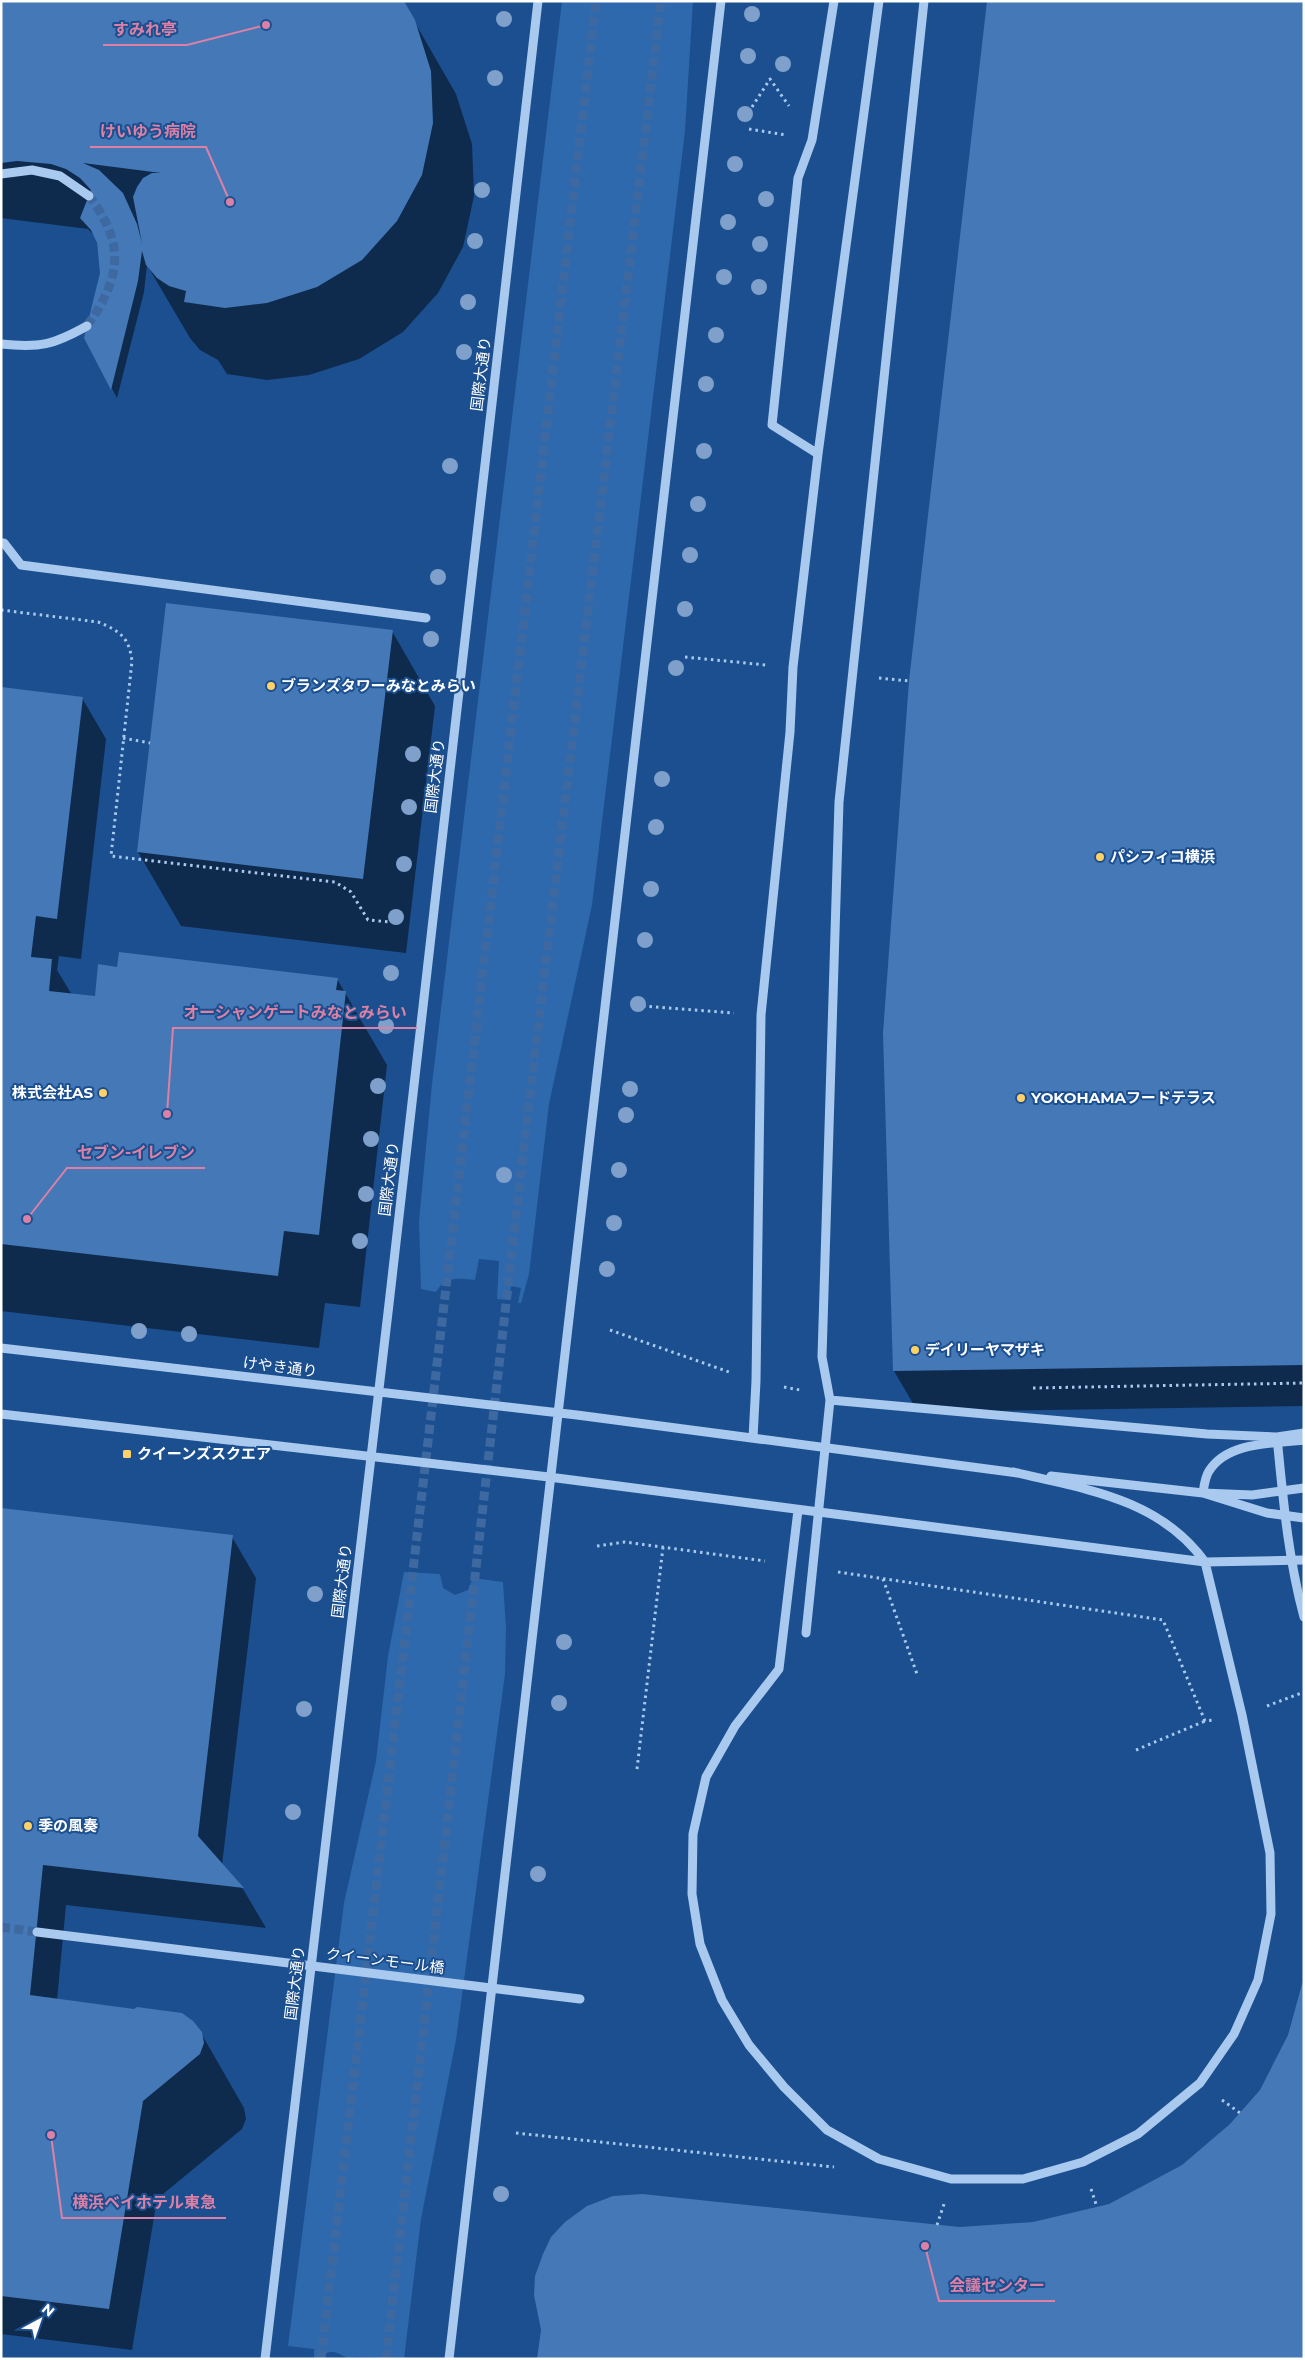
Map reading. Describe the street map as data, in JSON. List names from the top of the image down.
{
  "streets": {
    "street": ["国際大通り", "けやき通り", "クイーンモール橋"]
  },
  "crossings": [
    ["国際大通り", "けやき通り"]
  ],
  "places": {
    "other": [
      "すみれ亭",
      "けいゆう病院",
      "ブランズタワーみなとみらい",
      "パシフィコ横浜",
      "株式会社AS",
      "YOKOHAMAフードテラス",
      "オーシャンゲートみなとみらい",
      "セブン-イレブン",
      "デイリーヤマザキ",
      "季の風奏",
      "横浜ベイホテル東急",
      "会議センター"
    ],
    "transit": ["クイーンズスクエア"]
  },
  "north": "top right"
}
